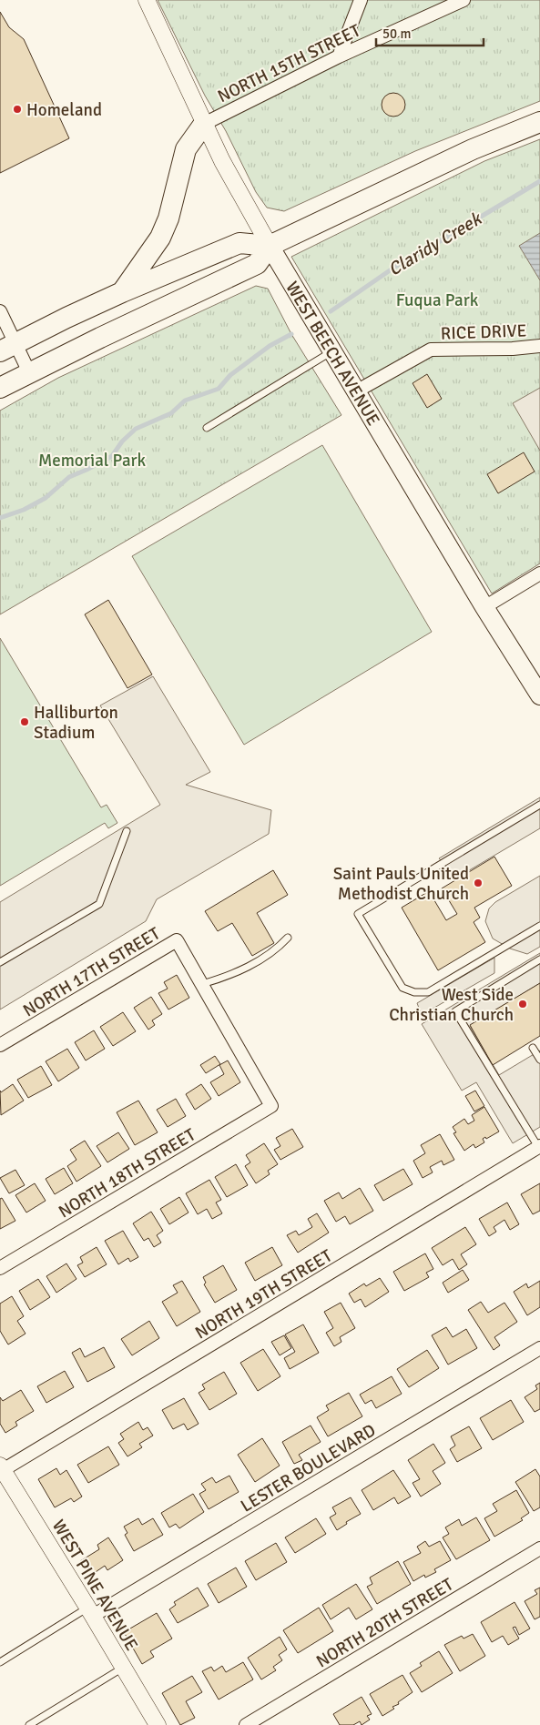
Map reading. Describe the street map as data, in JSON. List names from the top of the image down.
{
  "streets": {
    "main road": ["WEST BEECH AVENUE"],
    "street": [
      "NORTH 15TH STREET",
      "RICE DRIVE",
      "NORTH 17TH STREET",
      "NORTH 18TH STREET",
      "NORTH 19TH STREET",
      "LESTER BOULEVARD",
      "WEST PINE AVENUE",
      "NORTH 20TH STREET"
    ]
  },
  "crossings": [
    ["NORTH 15TH STREET", "WEST BEECH AVENUE"],
    ["RICE DRIVE", "WEST BEECH AVENUE"],
    ["NORTH 17TH STREET", "NORTH 18TH STREET"],
    ["NORTH 19TH STREET", "WEST PINE AVENUE"],
    ["LESTER BOULEVARD", "WEST PINE AVENUE"]
  ],
  "water": ["Claridy Creek"],
  "parks": ["Fuqua Park", "Memorial Park"],
  "places": [
    "Homeland",
    "Halliburton Stadium",
    "Saint Pauls United Methodist Church",
    "West Side Christian Church"
  ],
  "scale_bar": "50 m"
}
